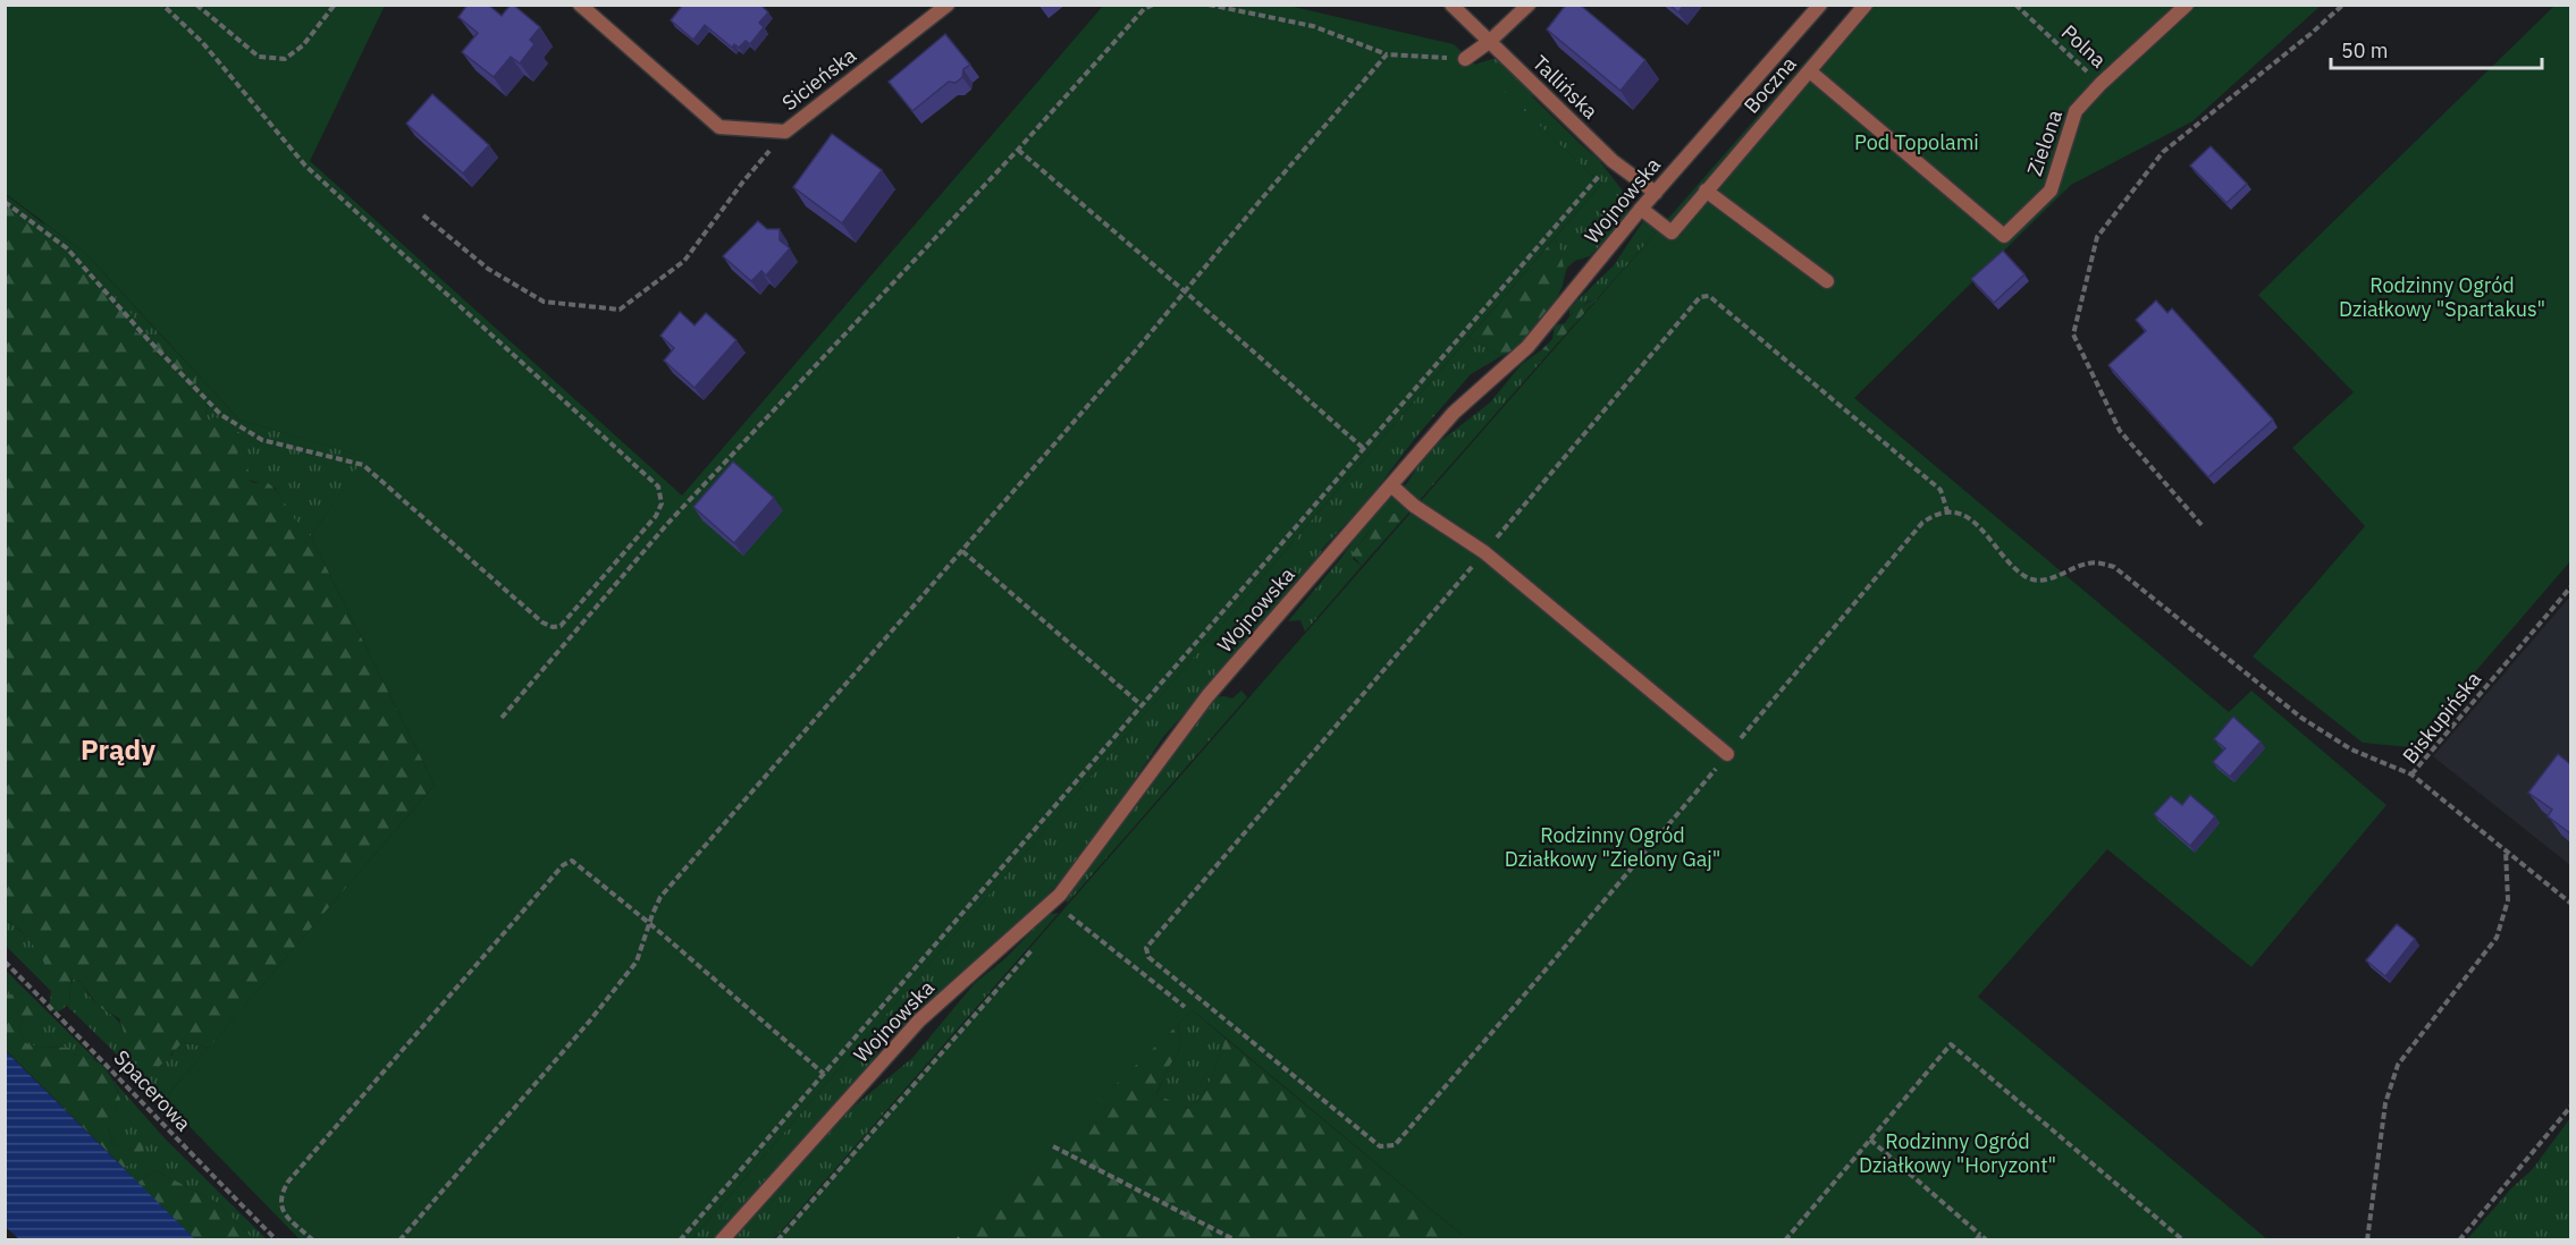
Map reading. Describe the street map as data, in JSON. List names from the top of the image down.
{
  "streets": {
    "street": [
      "Sicieńska",
      "Boczna",
      "Tallińska",
      "Zielona",
      "Wojnowska"
    ],
    "path": ["Polna", "Biskupińska", "Spacerowa"]
  },
  "crossings": [
    ["Polna", "Zielona"],
    ["Boczna", "Zielona"],
    ["Boczna", "Wojnowska"],
    ["Tallińska", "Wojnowska"]
  ],
  "districts": ["Prądy"],
  "parks": [
    "Pod Topolami",
    "Rodzinny Ogród Działkowy \"Spartakus\"",
    "Rodzinny Ogród Działkowy \"Zielony Gaj\"",
    "Rodzinny Ogród Działkowy \"Horyzont\""
  ],
  "scale_bar": "50 m"
}
